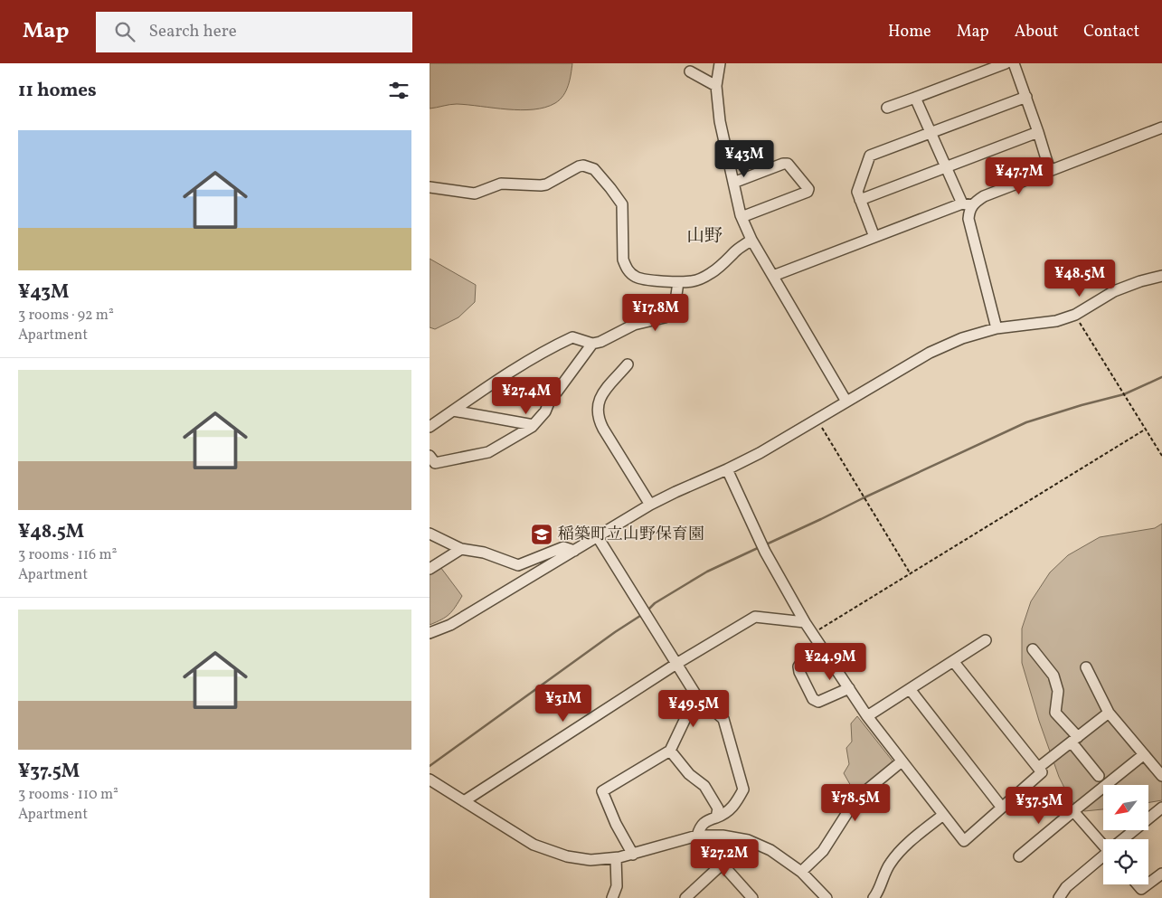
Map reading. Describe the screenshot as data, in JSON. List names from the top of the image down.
{
  "districts": ["山野"],
  "places": {
    "school or university": ["稲築町立山野保育園"]
  },
  "north": "bottom left",
  "page": {
    "header": "Map",
    "search": "Search here",
    "nav": [
      "Home",
      "Map",
      "About",
      "Contact"
    ],
    "heading": "11 homes",
    "list": [
      {
        "name": "¥43M",
        "note": "3 rooms · 92 m² · Apartment"
      },
      {
        "name": "¥48.5M",
        "note": "3 rooms · 116 m² · Apartment"
      },
      {
        "name": "¥37.5M",
        "note": "3 rooms · 110 m² · Apartment"
      }
    ],
    "price": [
      "¥43M",
      "¥47.7M",
      "¥48.5M",
      "¥17.8M",
      "¥27.4M",
      "¥24.9M",
      "¥31M",
      "¥49.5M",
      "¥78.5M",
      "¥37.5M",
      "¥27.2M"
    ]
  }
}
